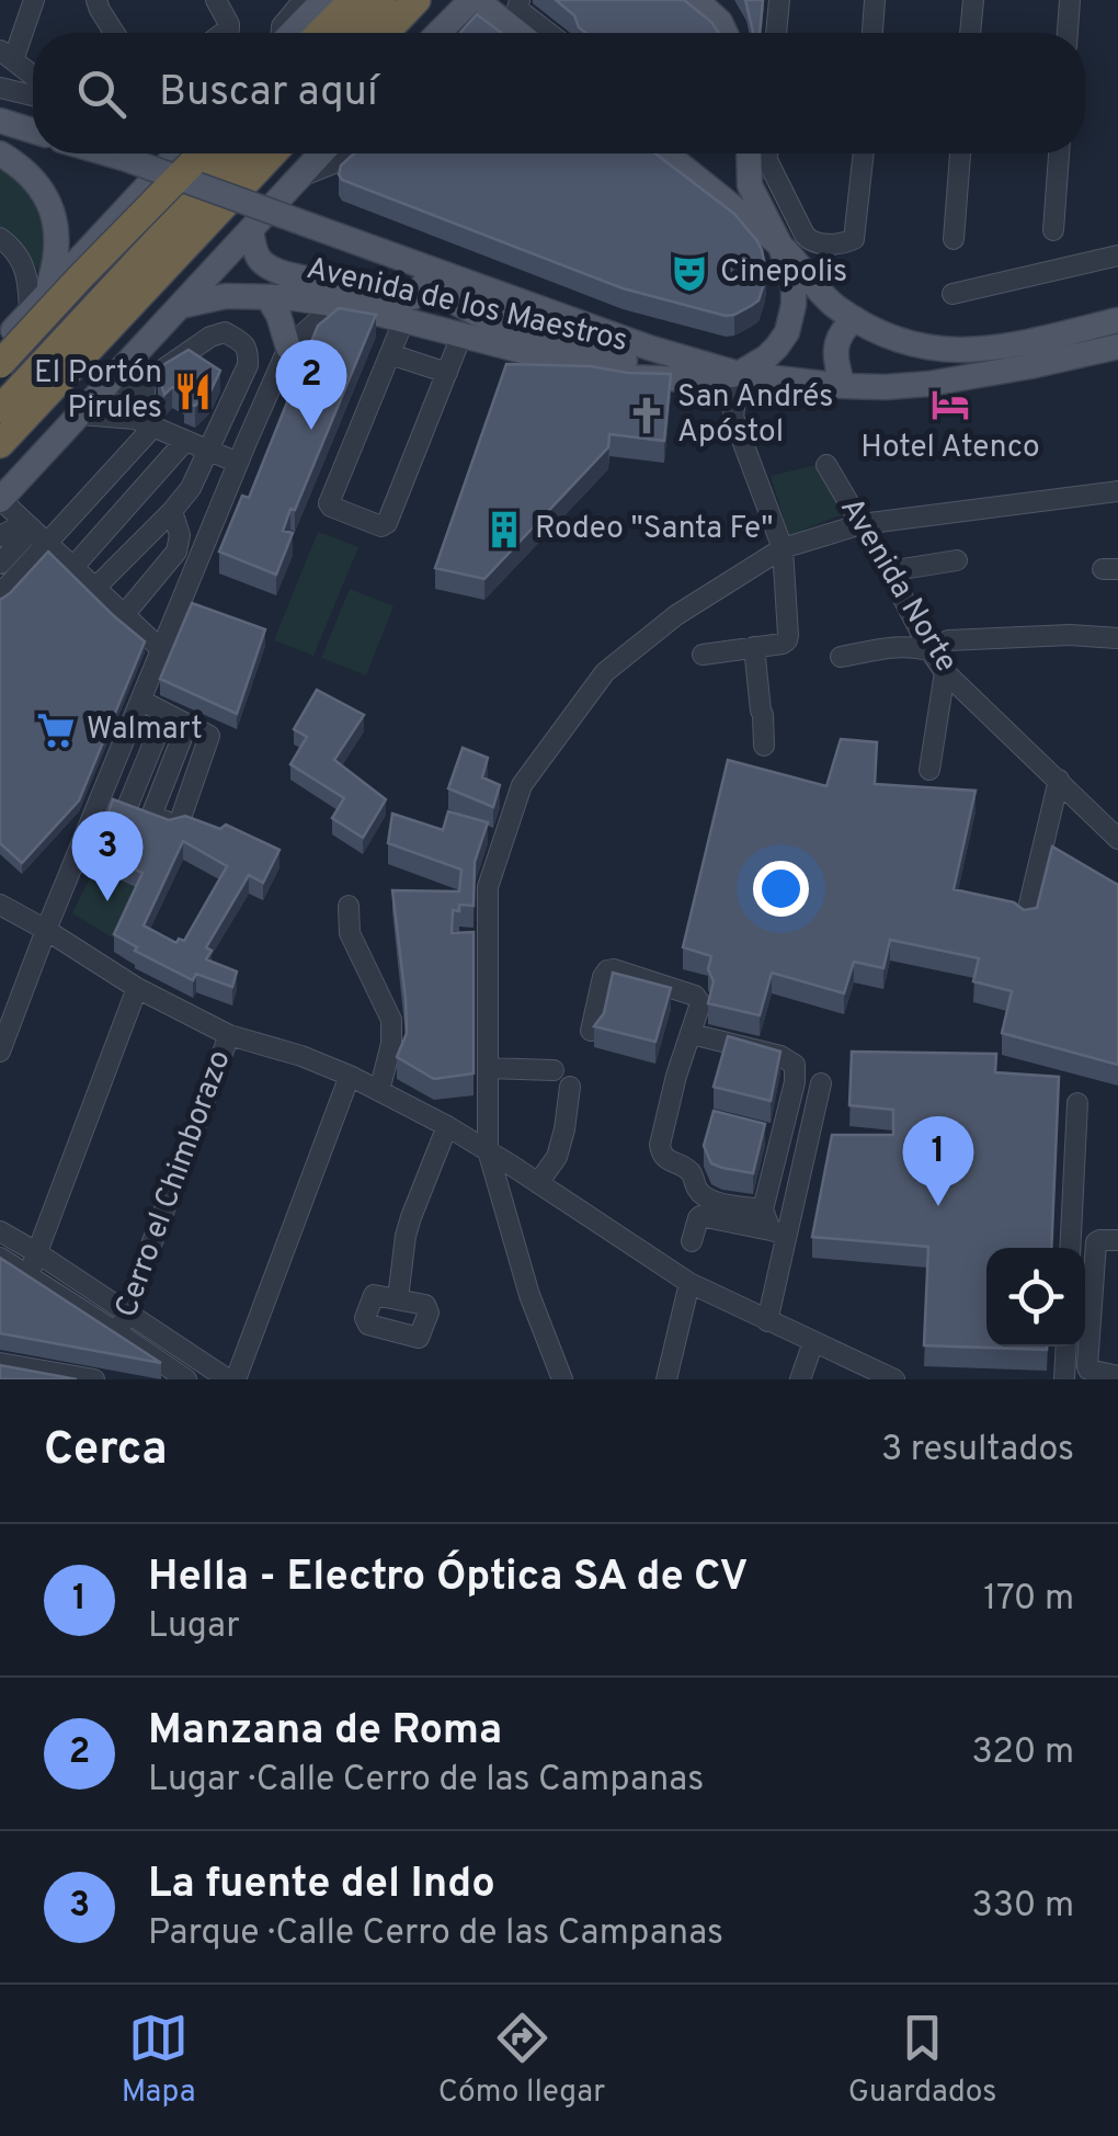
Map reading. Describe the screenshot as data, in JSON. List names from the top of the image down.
{
  "streets": {
    "main road": ["Avenida de los Maestros"],
    "street": ["Avenida Norte", "Cerro el Chimborazo"]
  },
  "places": {
    "theatre": ["Cinepolis"],
    "restaurant": ["El Portón Pirules"],
    "hotel": ["Hotel Atenco"],
    "church": ["San Andrés Apóstol"],
    "building": ["Rodeo \"Santa Fe\""],
    "supermarket": ["Walmart"]
  },
  "page": {
    "search": "Buscar aquí",
    "pins": ["2", "3", "1"],
    "heading": ["Cerca", "3 resultados"],
    "list": [
      {
        "mark": "1",
        "name": "Hella - Electro Óptica SA de CV",
        "note": "Lugar",
        "value": "170 m"
      },
      {
        "mark": "2",
        "name": "Manzana de Roma",
        "note": "Lugar · Calle Cerro de las Campanas",
        "value": "320 m"
      },
      {
        "mark": "3",
        "name": "La fuente del Indo",
        "note": "Parque · Calle Cerro de las Campanas",
        "value": "330 m"
      }
    ],
    "nav": ["Mapa", "Cómo llegar", "Guardados"]
  }
}
